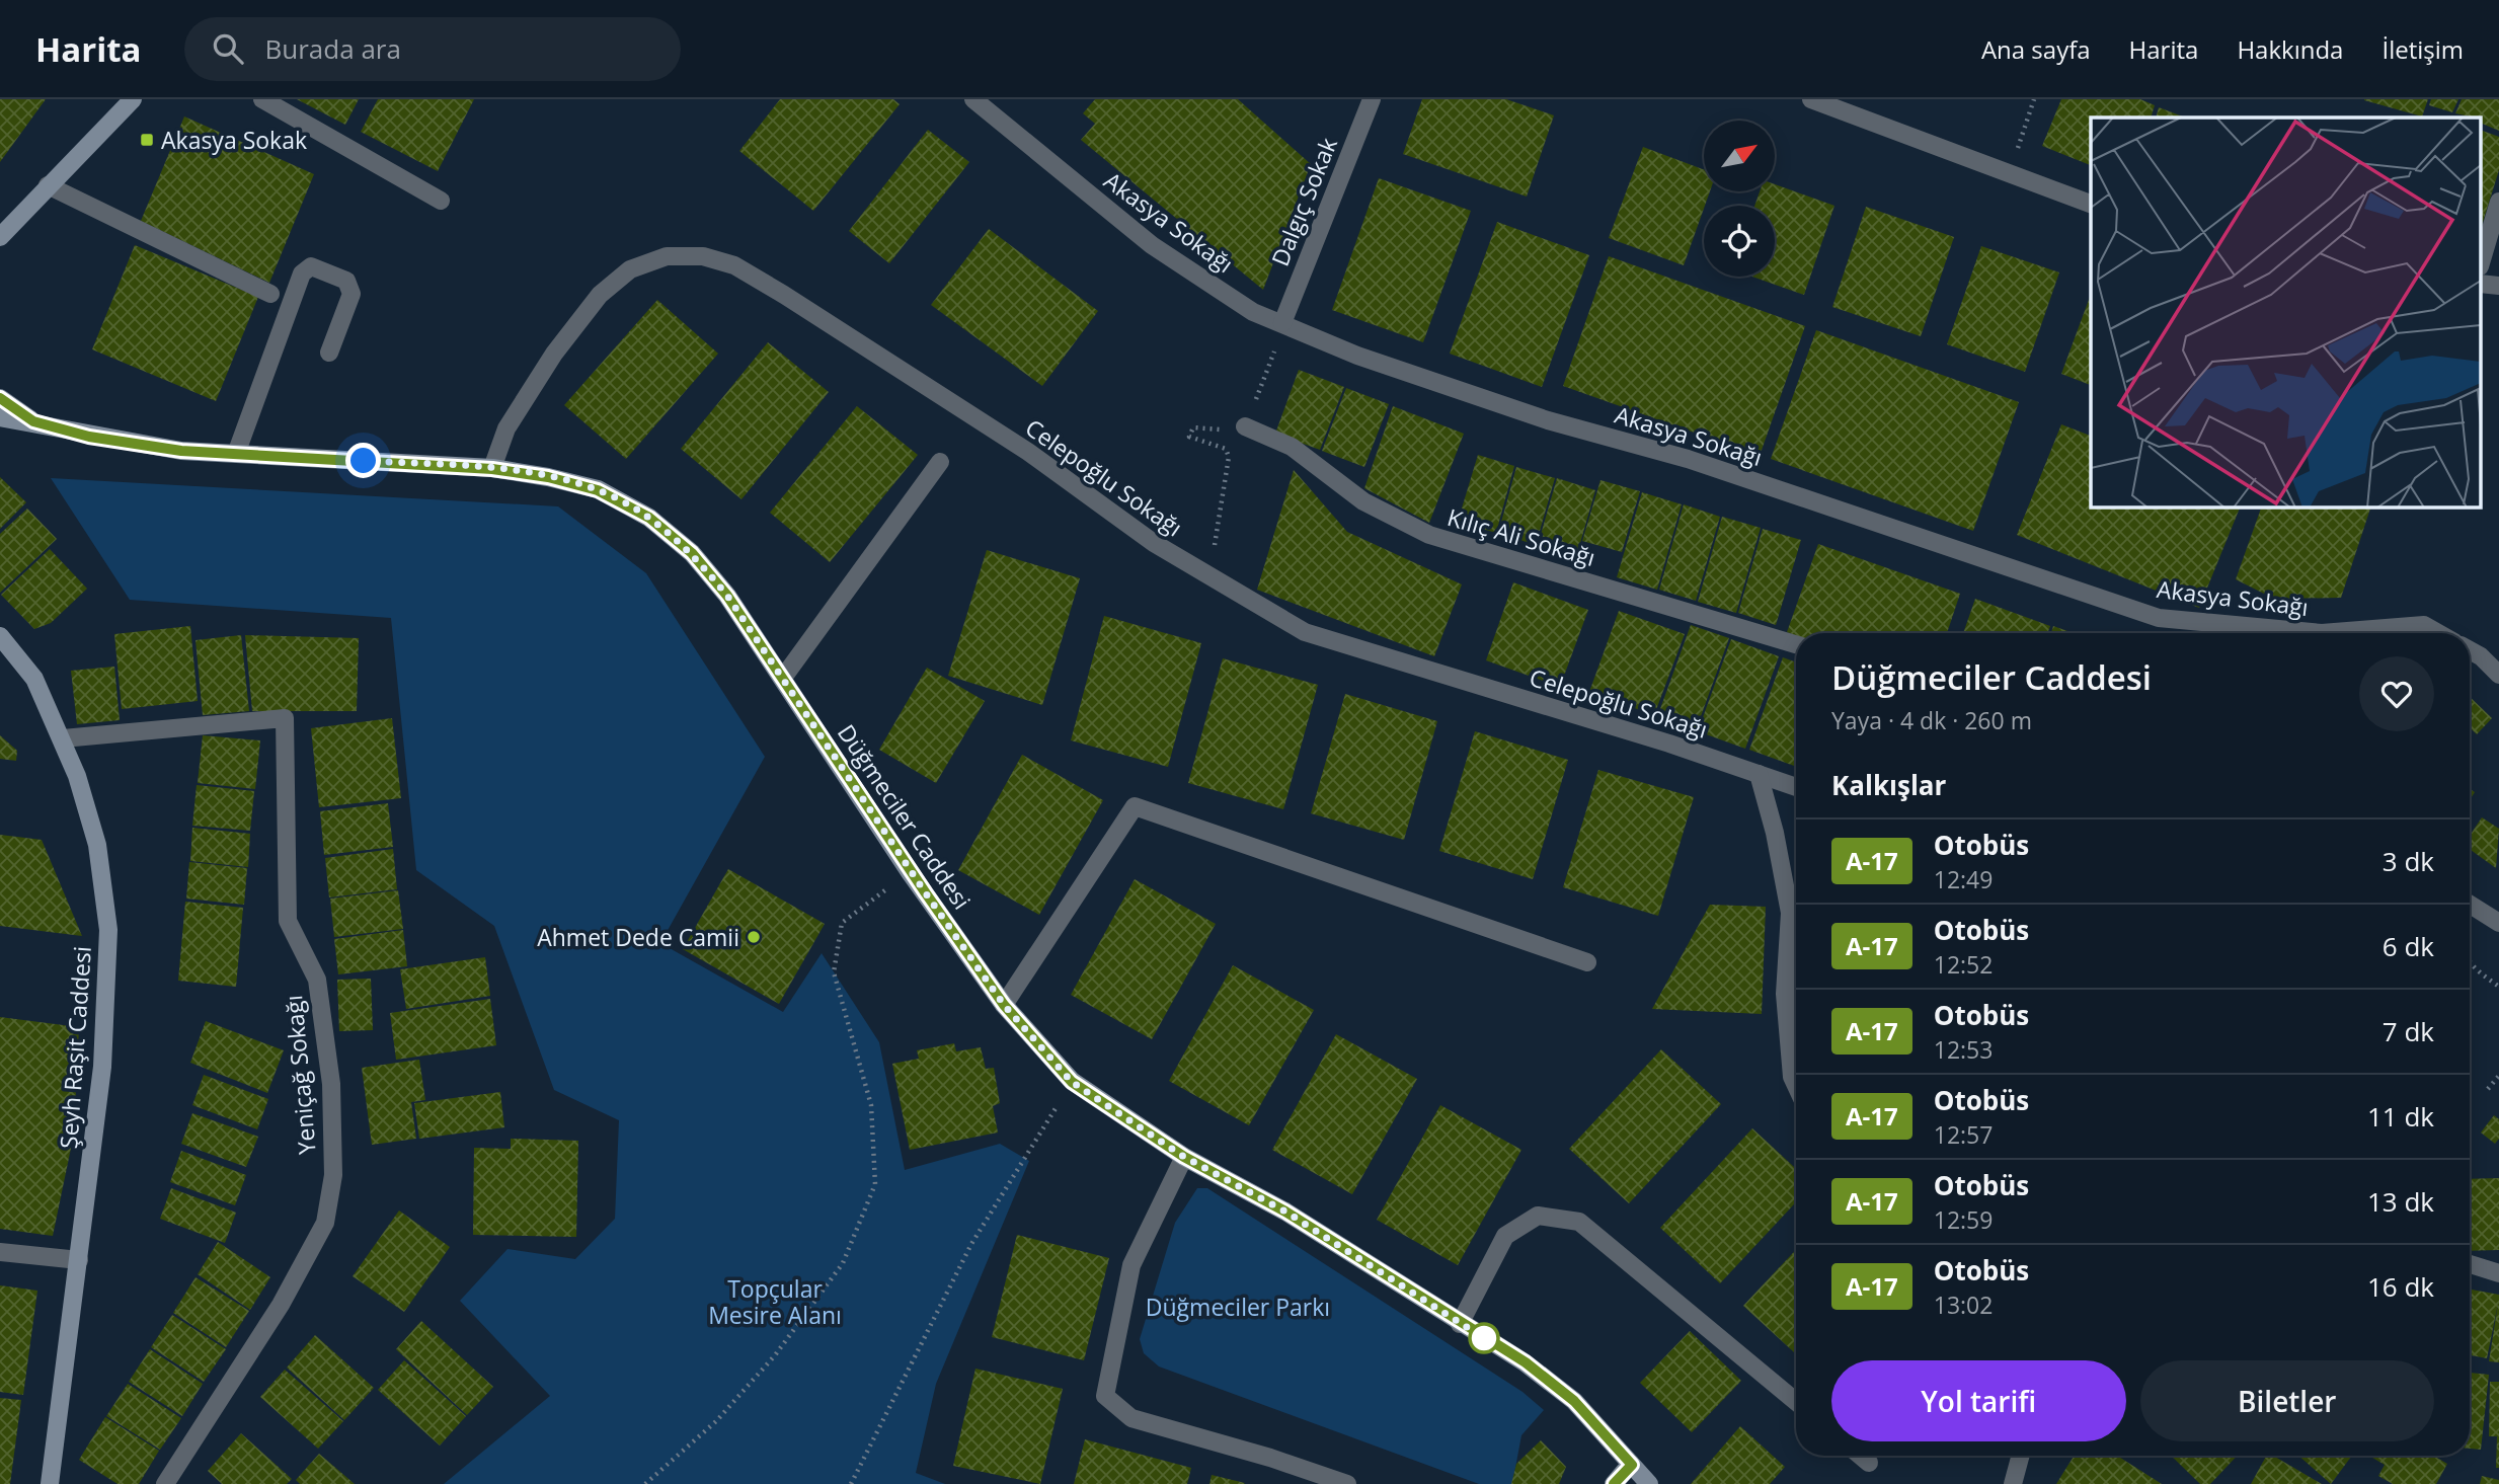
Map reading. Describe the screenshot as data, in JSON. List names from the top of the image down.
{
  "streets": {
    "street": [
      "Dalgıç Sokak",
      "Akasya Sokağı",
      "Celepoğlu Sokağı",
      "Kılıç Ali Sokağı",
      "Düğmeciler Caddesi",
      "Şeyh Raşit Caddesi",
      "Yeniçağ Sokağı"
    ]
  },
  "crossings": [
    ["Dalgıç Sokak", "Akasya Sokağı"],
    ["Celepoğlu Sokağı", "Düğmeciler Caddesi"],
    ["Şeyh Raşit Caddesi", "Yeniçağ Sokağı"]
  ],
  "parks": ["Topçular Mesire Alanı", "Düğmeciler Parkı"],
  "places": {
    "transit": ["Akasya Sokak"],
    "other": ["Ahmet Dede Camii"]
  },
  "lines": ["bus line A-17"],
  "north": "top right",
  "page": {
    "header": "Harita",
    "search": "Burada ara",
    "nav": [
      "Ana sayfa",
      "Harita",
      "Hakkında",
      "İletişim"
    ],
    "heading": [
      ["Düğmeciler Caddesi", "Yaya · 4 dk · 260 m"],
      "Kalkışlar"
    ],
    "list": [
      {
        "mark": "A-17",
        "name": "Otobüs",
        "note": "12:49",
        "value": "3 dk"
      },
      {
        "mark": "A-17",
        "name": "Otobüs",
        "note": "12:52",
        "value": "6 dk"
      },
      {
        "mark": "A-17",
        "name": "Otobüs",
        "note": "12:53",
        "value": "7 dk"
      },
      {
        "mark": "A-17",
        "name": "Otobüs",
        "note": "12:57",
        "value": "11 dk"
      },
      {
        "mark": "A-17",
        "name": "Otobüs",
        "note": "12:59",
        "value": "13 dk"
      },
      {
        "mark": "A-17",
        "name": "Otobüs",
        "note": "13:02",
        "value": "16 dk"
      }
    ],
    "buttons": ["Yol tarifi", "Biletler"]
  }
}
